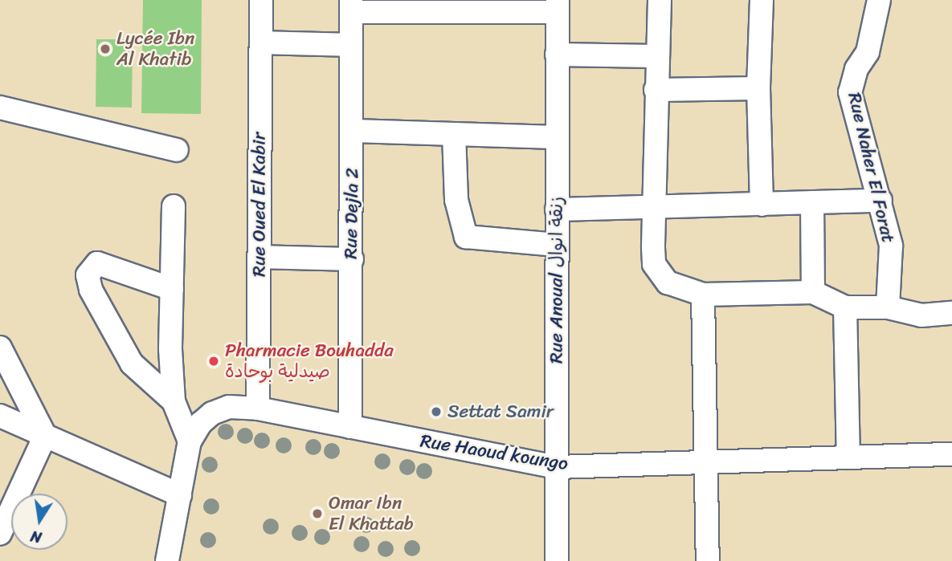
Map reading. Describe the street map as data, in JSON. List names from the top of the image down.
{
  "streets": {
    "street": [
      "Rue Naher El Forat",
      "Rue Oued El Kabir",
      "Rue Dejla 2",
      "Rue Anoual زنقة انوال",
      "Rue Haoud koungo"
    ]
  },
  "crossings": [
    ["Rue Oued El Kabir", "Rue Haoud koungo"],
    ["Rue Dejla 2", "Rue Haoud koungo"],
    ["Rue Anoual زنقة انوال", "Rue Haoud koungo"]
  ],
  "places": [
    "Lycée Ibn Al Khatib",
    "Pharmacie Bouhadda صيدلية بوحادة",
    "Settat Samir",
    "Omar Ibn El Khattab"
  ],
  "north": "bottom"
}
